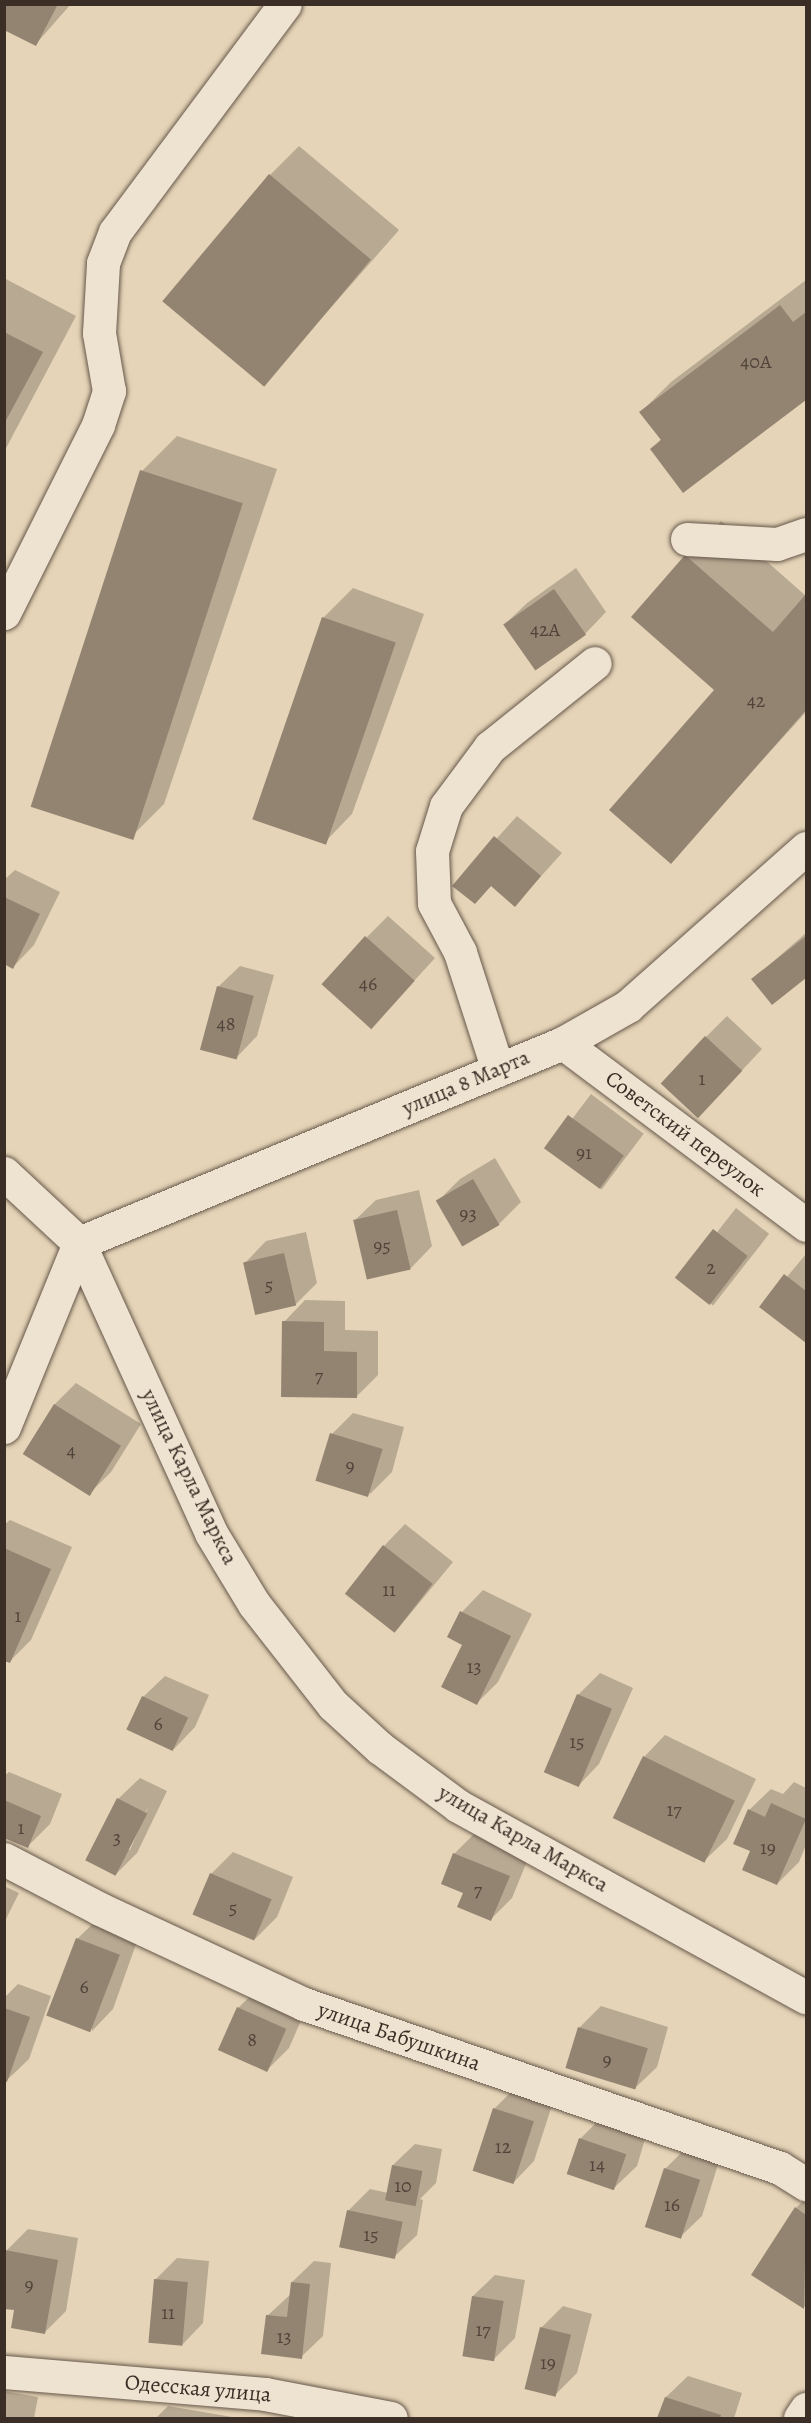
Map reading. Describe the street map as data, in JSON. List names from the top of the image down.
{
  "streets": {
    "street": [
      "улица 8 Марта",
      "Советский переулок",
      "улица Карла Маркса",
      "улица Бабушкина",
      "Одесская улица"
    ]
  },
  "crossings": [
    ["улица 8 Марта", "Советский переулок"],
    ["улица 8 Марта", "улица Карла Маркса"]
  ],
  "house_numbers": [
    "40А",
    "42А",
    "42",
    "46",
    "48",
    "1",
    "91",
    "93",
    "95",
    "2",
    "5",
    "7",
    "4",
    "9",
    "11",
    "1",
    "13",
    "6",
    "15",
    "17",
    "1",
    "3",
    "19",
    "7",
    "5",
    "6",
    "8",
    "9",
    "12",
    "14",
    "10",
    "16",
    "15",
    "9",
    "11",
    "17",
    "13",
    "19"
  ]
}
